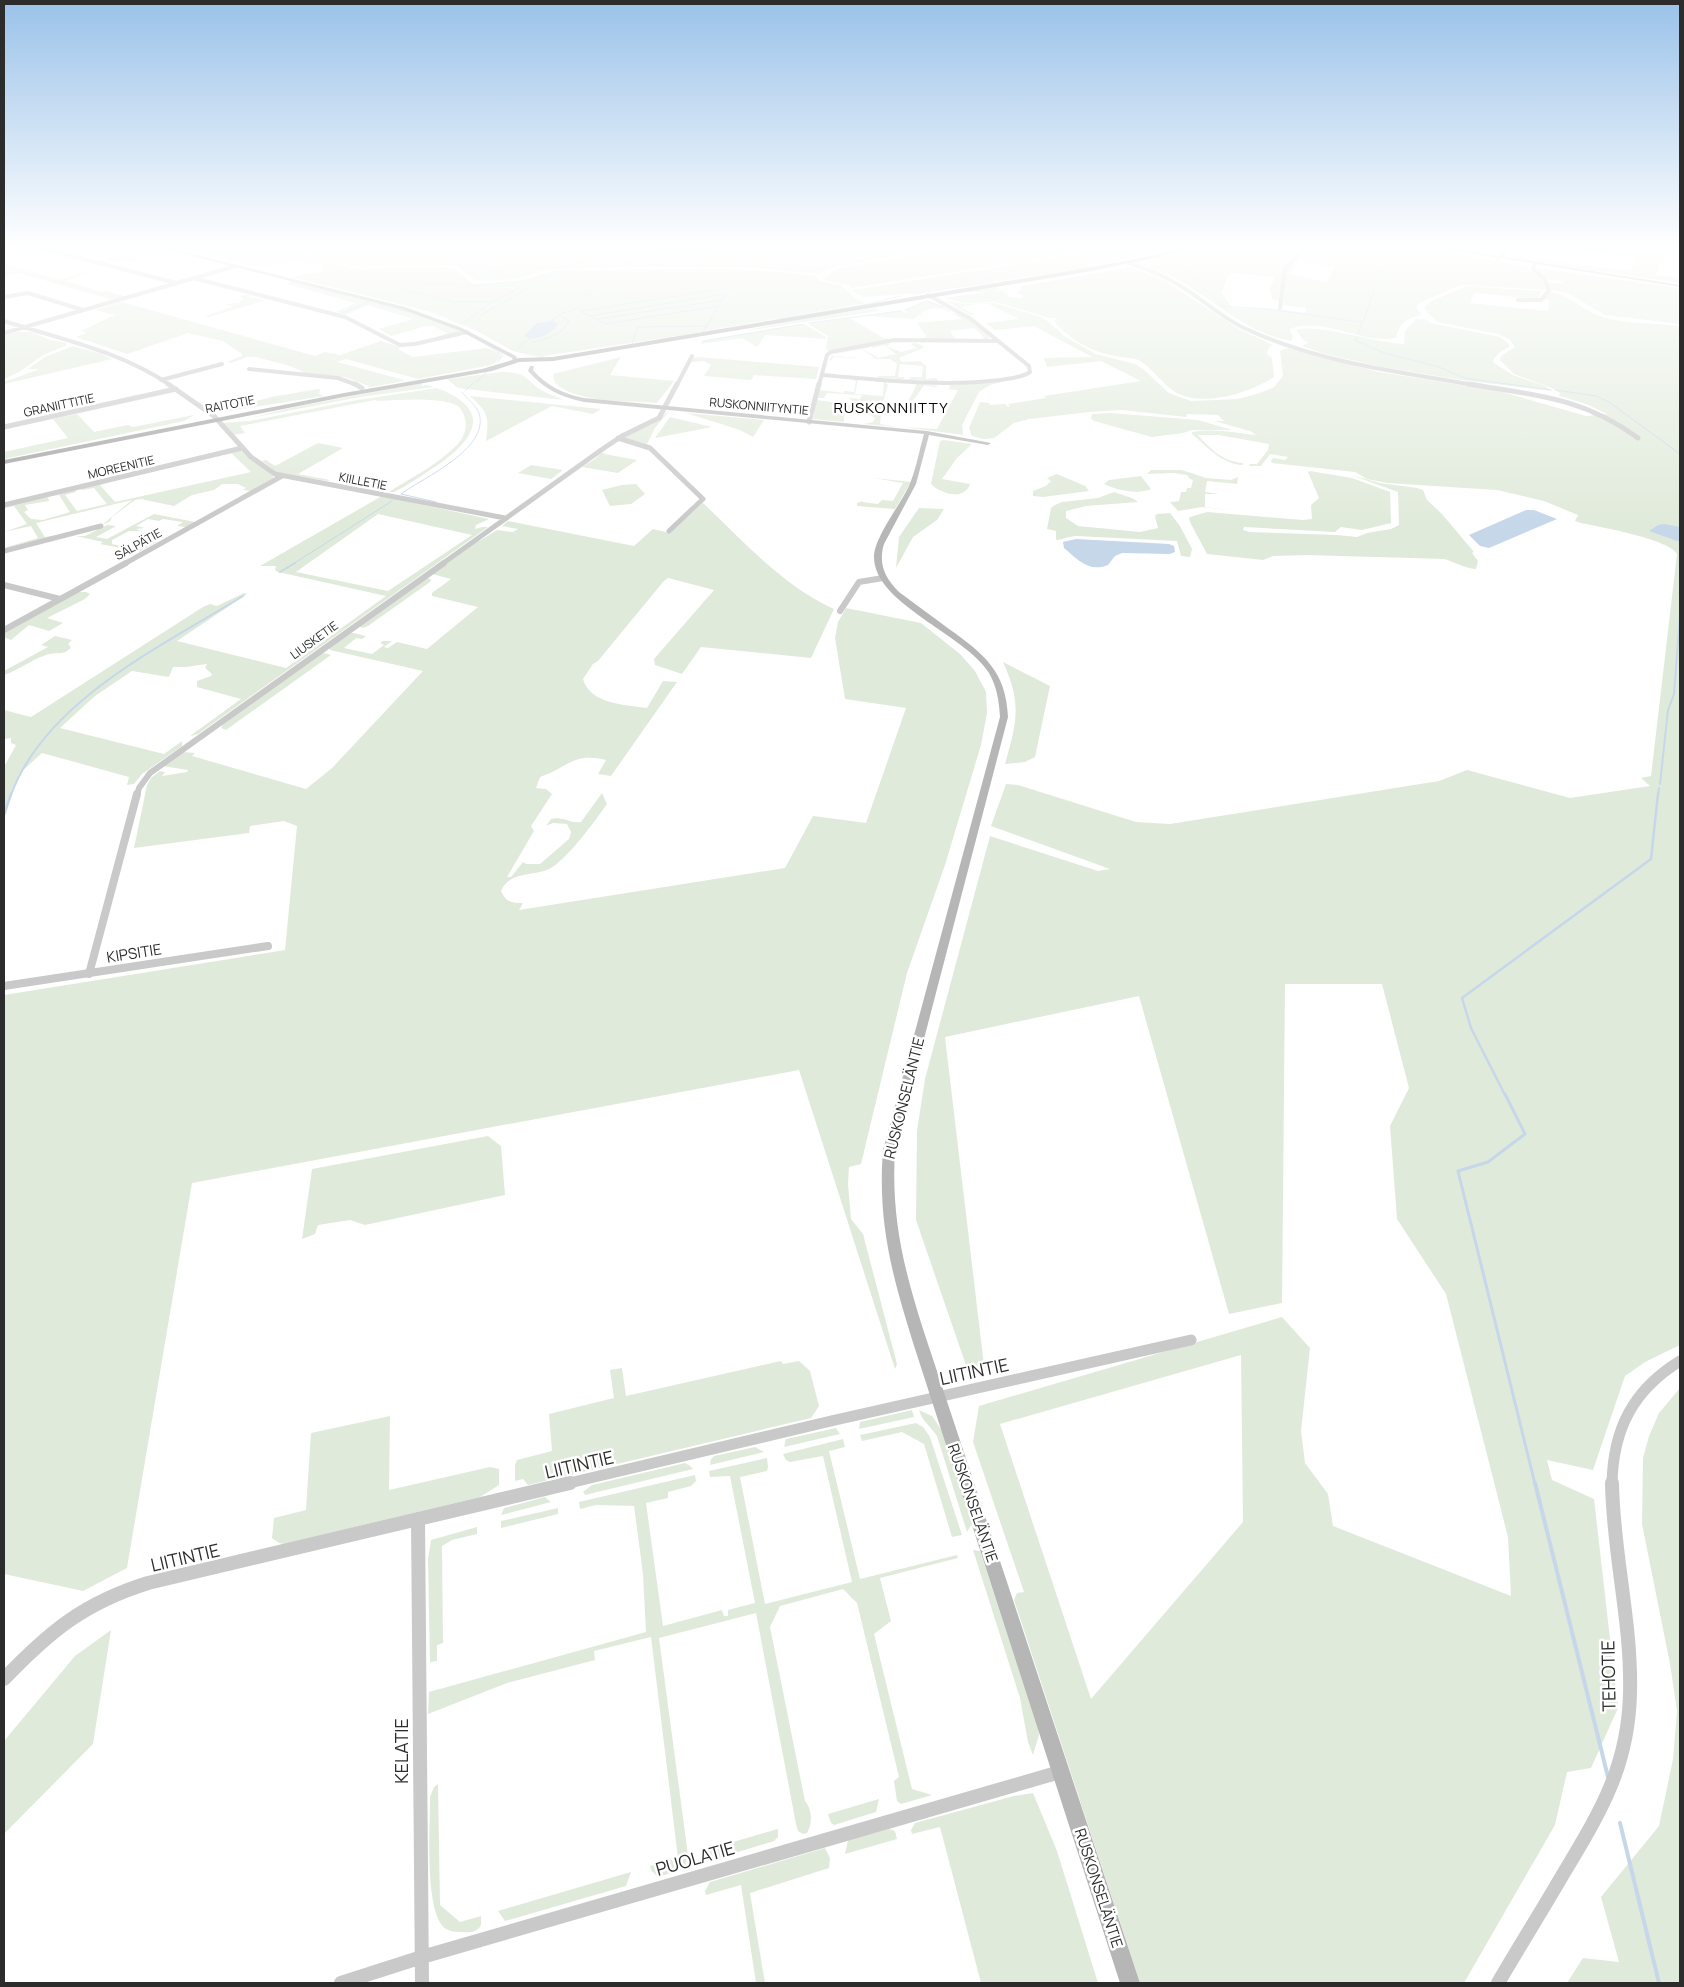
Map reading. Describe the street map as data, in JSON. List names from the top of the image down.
{
  "streets": {
    "main road": ["RAITOTIE"],
    "street": [
      "GRANIITTITIE",
      "RUSKONNIITYNTIE",
      "MOREENITIE",
      "KIILLETIE",
      "SÄLPÄTIE",
      "LIUSKETIE",
      "KIPSITIE",
      "RUSKONSELÄNTIE",
      "LIITINTIE",
      "TEHOTIE",
      "KELATIE",
      "PUOLATIE"
    ]
  },
  "crossings": [
    ["RAITOTIE", "RUSKONNIITYNTIE"],
    ["RAITOTIE", "KIILLETIE"],
    ["RUSKONNIITYNTIE", "LIUSKETIE"],
    ["MOREENITIE", "KIILLETIE"],
    ["KIILLETIE", "SÄLPÄTIE"],
    ["KIILLETIE", "LIUSKETIE"],
    ["LIUSKETIE", "KIPSITIE"],
    ["RUSKONSELÄNTIE", "LIITINTIE"],
    ["RUSKONSELÄNTIE", "PUOLATIE"],
    ["LIITINTIE", "KELATIE"],
    ["KELATIE", "PUOLATIE"]
  ],
  "districts": ["RUSKONNIITTY"]
}
